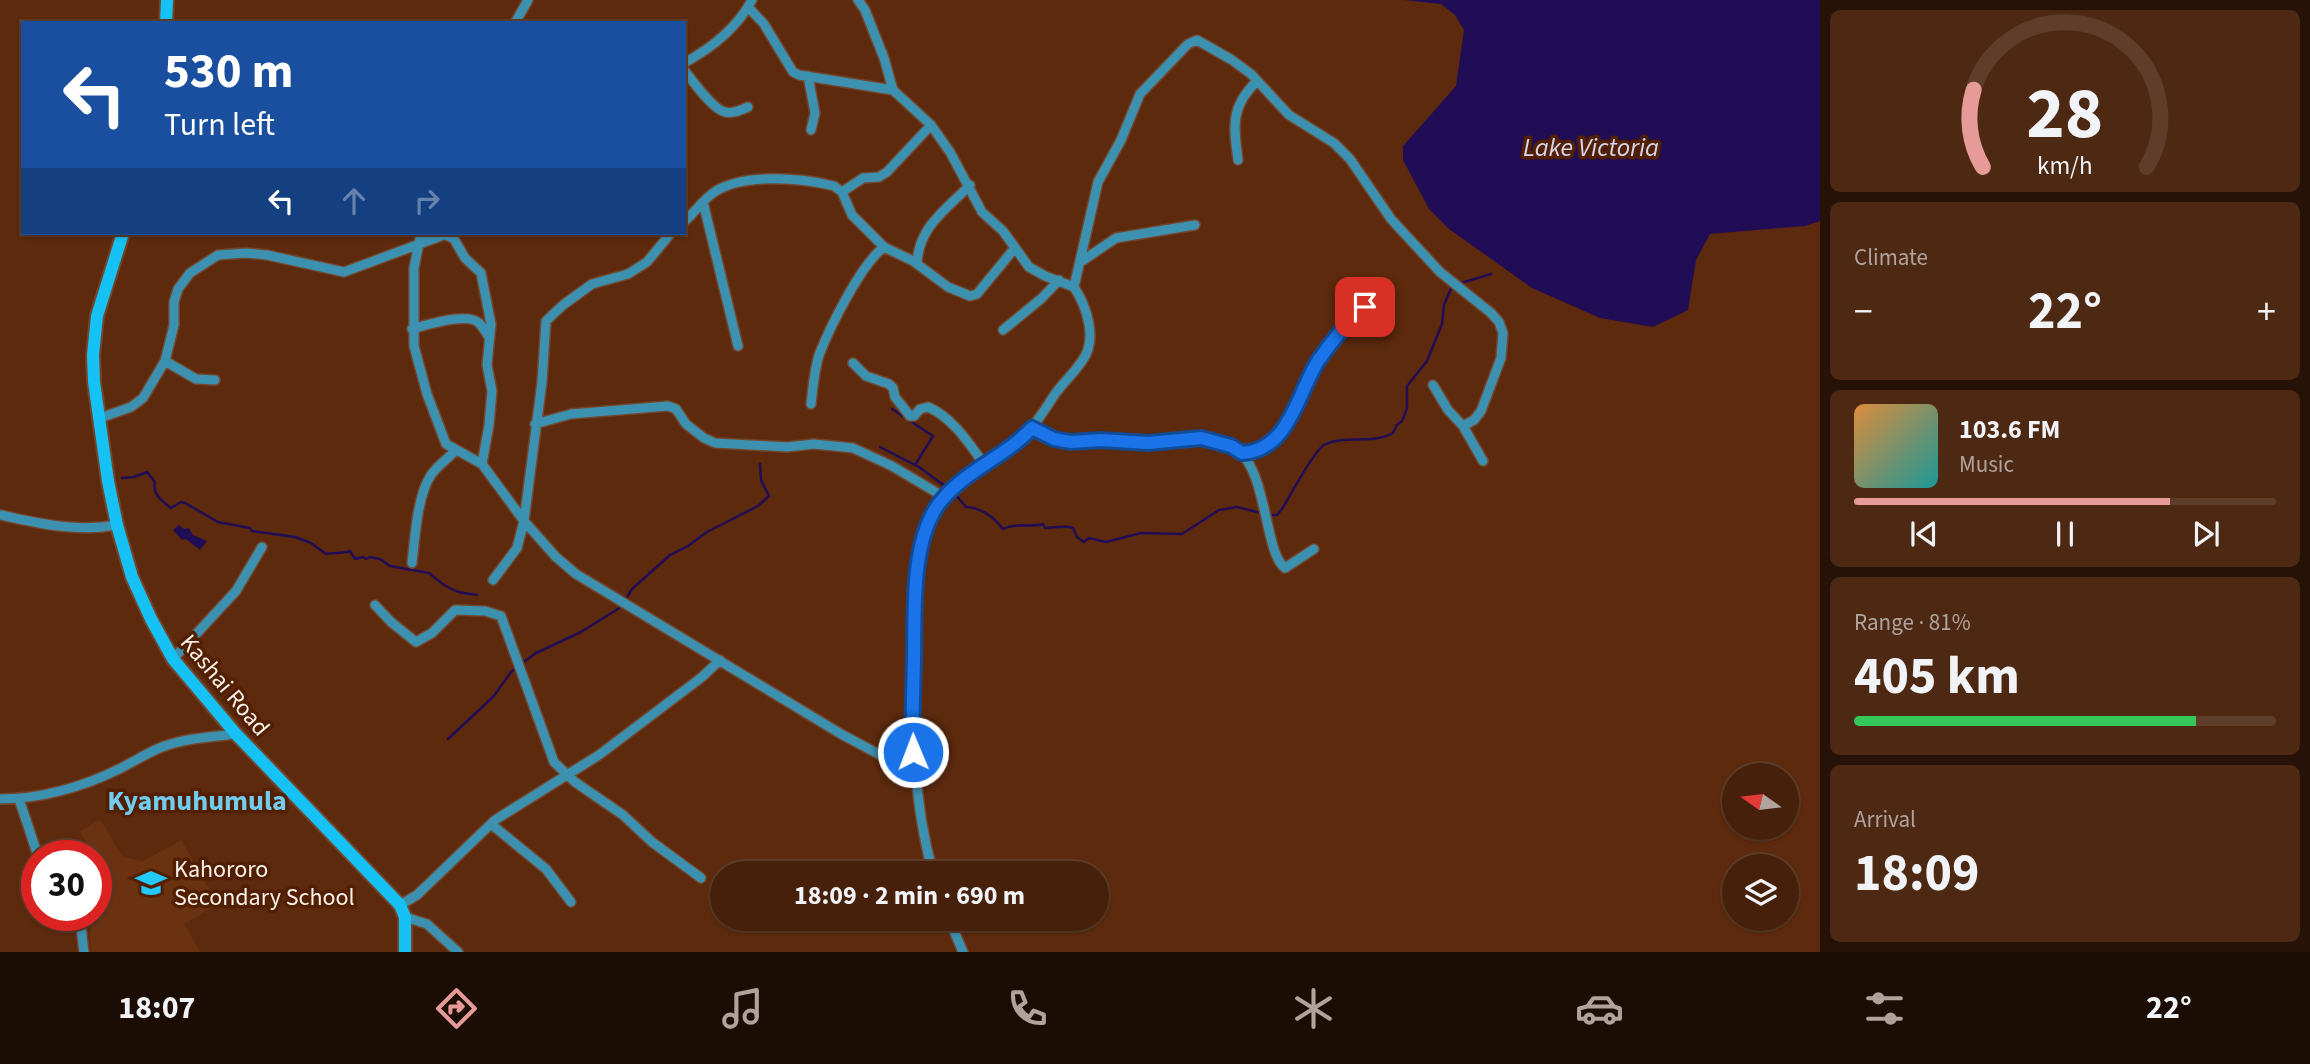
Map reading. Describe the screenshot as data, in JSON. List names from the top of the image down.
{
  "streets": {
    "street": ["Kashai Road"]
  },
  "districts": ["Kyamuhumula"],
  "water": ["Lake Victoria"],
  "places": {
    "school or university": ["Kahororo Secondary School"]
  },
  "north": "left",
  "page": {
    "turn": ["530 m", "Turn left"],
    "tile": [
      "Climate",
      ["Range · 81%", "405 km"],
      ["Arrival", "18:09"]
    ],
    "heat": ["−", "22°", "+"],
    "song": ["103.6 FM", "Music"],
    "limit": "30",
    "trip": "18:09 · 2 min · 690 m",
    "tabs": ["18:07", "22°"],
    "gauge": ["28", "km/h"]
  }
}
